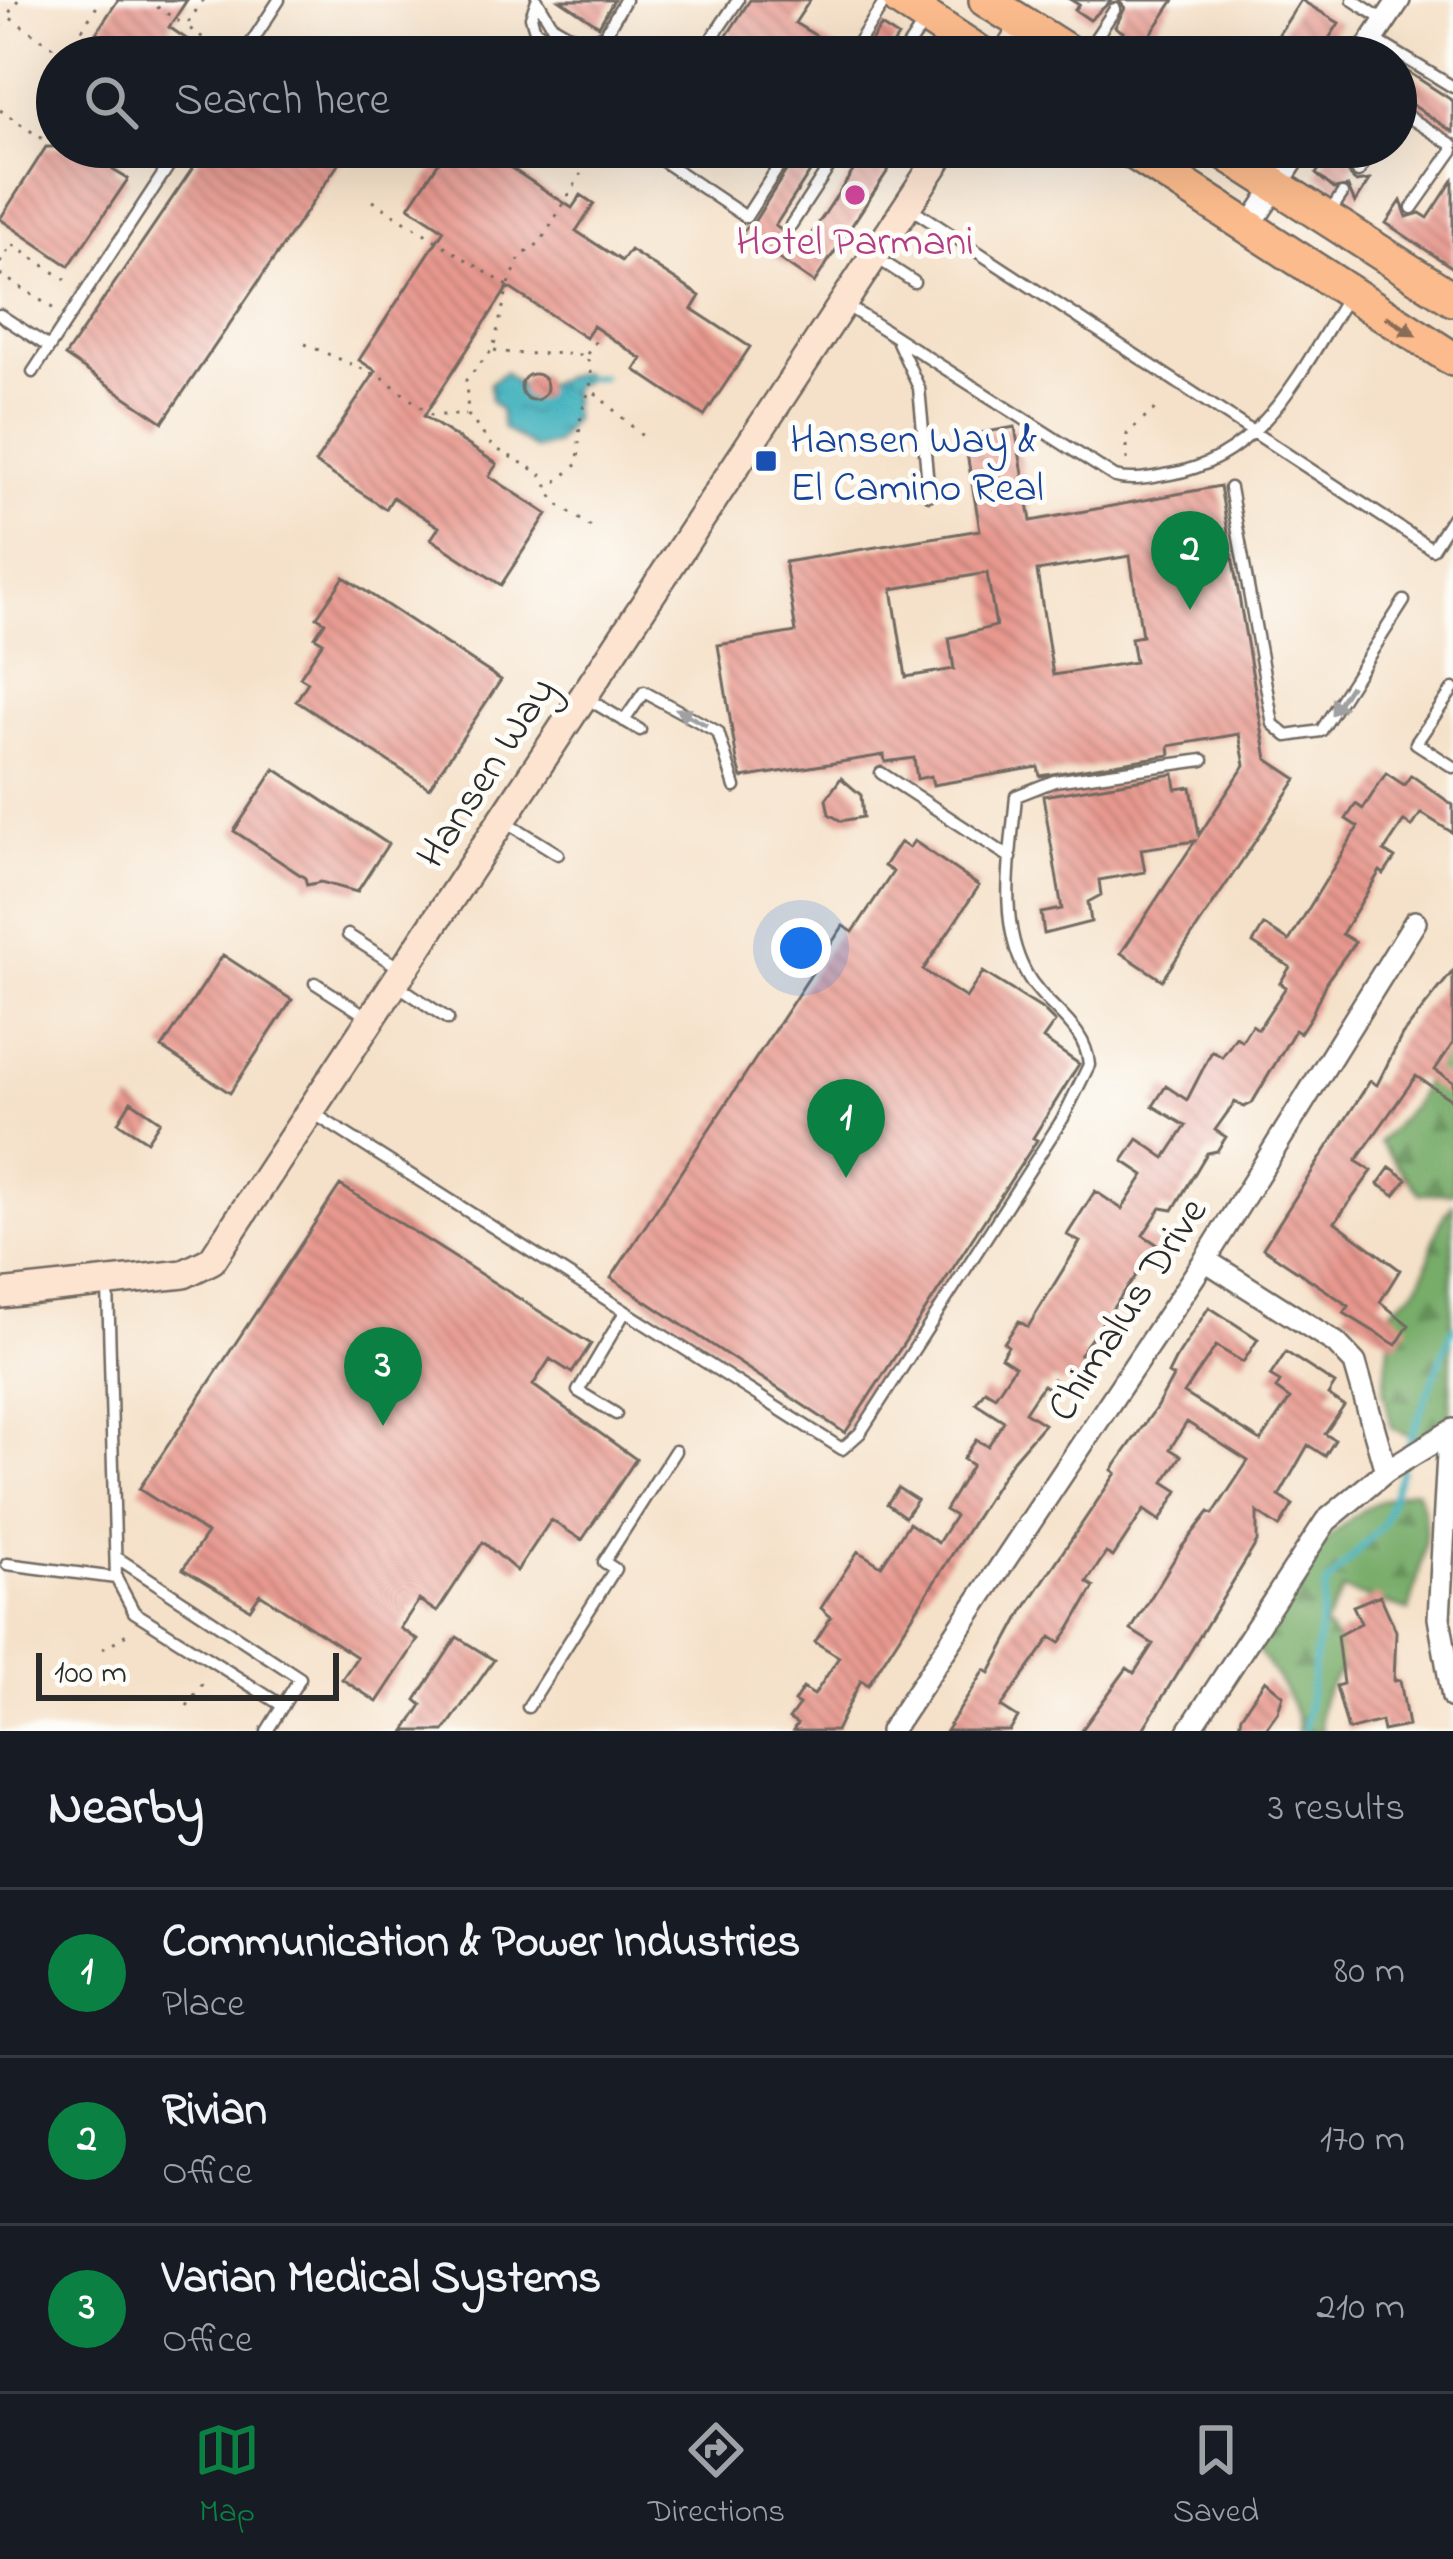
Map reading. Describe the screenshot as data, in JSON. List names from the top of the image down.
{
  "streets": {
    "street": ["Hansen Way", "Chimalus Drive"]
  },
  "places": {
    "other": ["Hotel Parmani"],
    "transit": ["Hansen Way & El Camino Real"]
  },
  "scale_bar": "100 m",
  "page": {
    "search": "Search here",
    "pins": ["2", "1", "3"],
    "scale": "100 m",
    "heading": ["Nearby", "3 results"],
    "list": [
      {
        "mark": "1",
        "name": "Communication & Power Industries",
        "note": "Place",
        "value": "80 m"
      },
      {
        "mark": "2",
        "name": "Rivian",
        "note": "Office",
        "value": "170 m"
      },
      {
        "mark": "3",
        "name": "Varian Medical Systems",
        "note": "Office",
        "value": "210 m"
      }
    ],
    "nav": ["Map", "Directions", "Saved"]
  }
}
